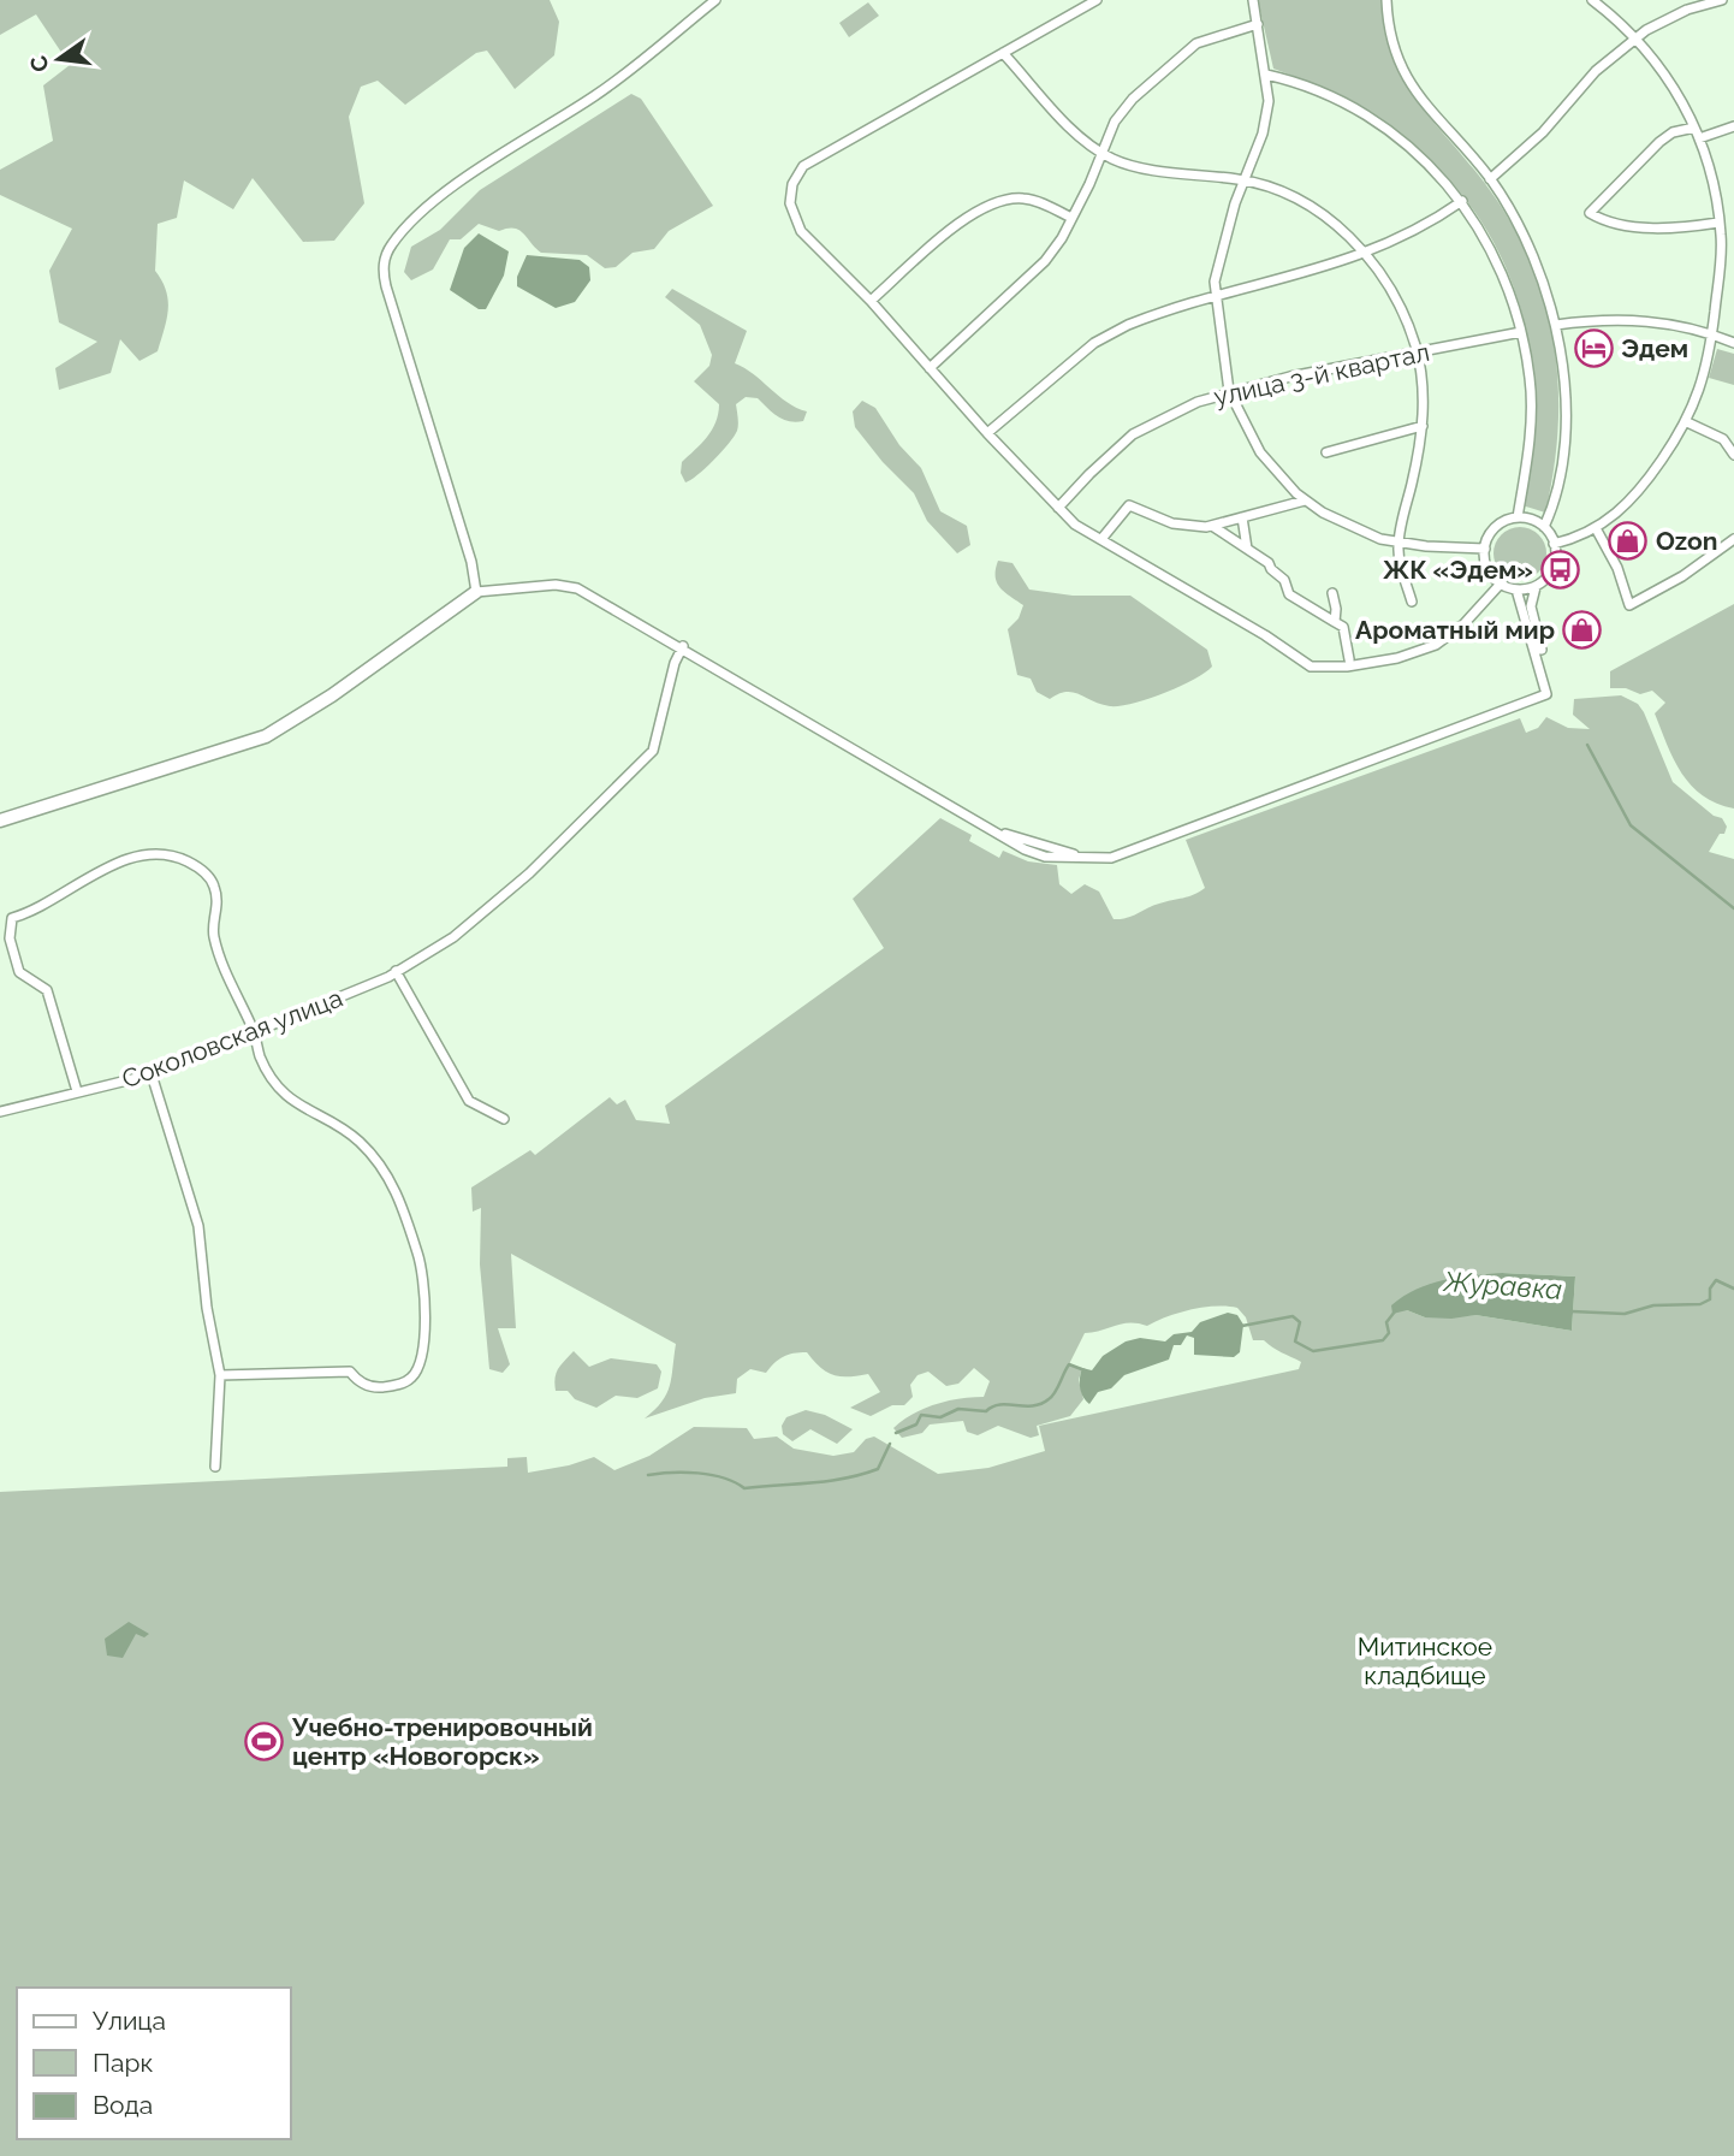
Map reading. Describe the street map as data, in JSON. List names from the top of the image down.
{
  "streets": {
    "street": ["улица 3-й квартал", "Соколовская улица"]
  },
  "water": ["Журавка"],
  "parks": ["Митинское кладбище"],
  "places": {
    "hotel": ["Эдем"],
    "shop": ["Ozon", "Ароматный мир"],
    "bus stop": ["ЖК «Эдем»"],
    "sports": ["Учебно-тренировочный центр «Новогорск»"]
  },
  "legend": ["Улица", "Парк", "Вода"],
  "north": "left"
}
